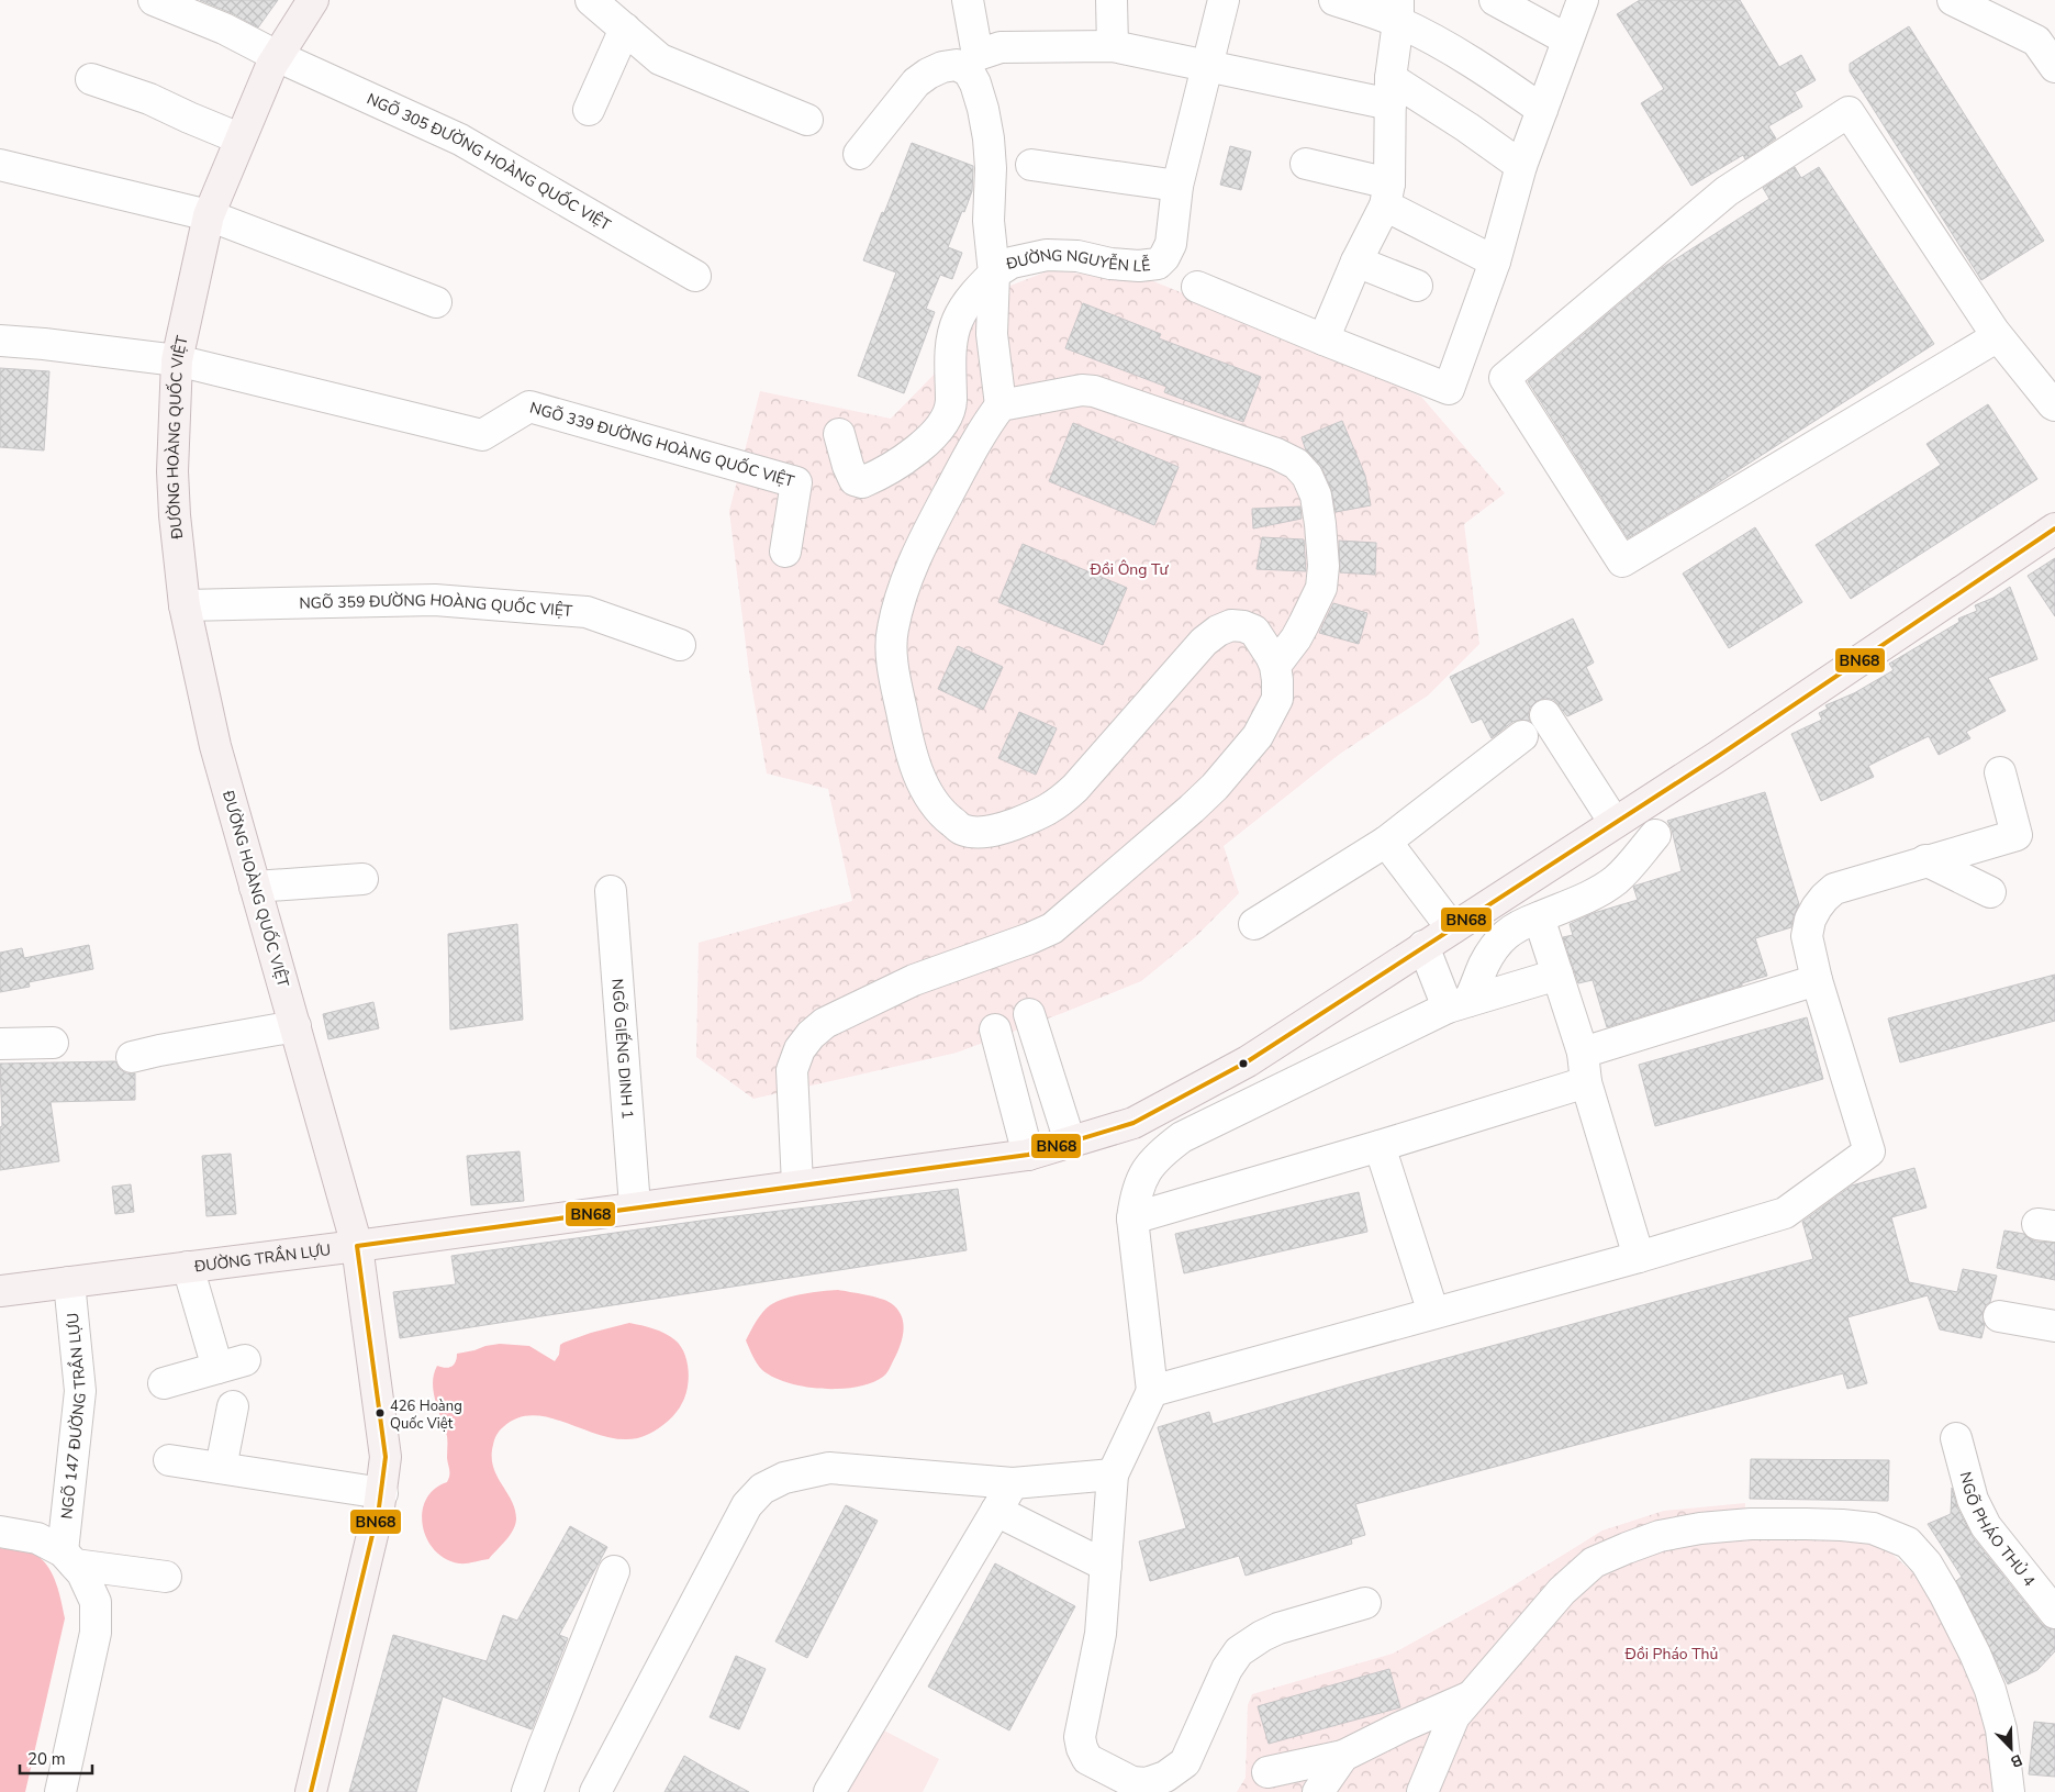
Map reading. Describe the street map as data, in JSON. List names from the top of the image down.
{
  "streets": {
    "main road": ["ĐƯỜNG HOÀNG QUỐC VIỆT", "ĐƯỜNG TRẦN LỰU"],
    "street": [
      "NGÕ 305 ĐƯỜNG HOÀNG QUỐC VIỆT",
      "ĐƯỜNG NGUYỄN LỄ",
      "NGÕ 339 ĐƯỜNG HOÀNG QUỐC VIỆT",
      "NGÕ 359 ĐƯỜNG HOÀNG QUỐC VIỆT",
      "NGÕ GIẾNG DINH 1",
      "NGÕ 147 ĐƯỜNG TRẦN LỰU",
      "NGÕ PHÁO THỦ 4"
    ]
  },
  "crossings": [
    ["NGÕ 305 ĐƯỜNG HOÀNG QUỐC VIỆT", "ĐƯỜNG HOÀNG QUỐC VIỆT"],
    ["ĐƯỜNG HOÀNG QUỐC VIỆT", "NGÕ 339 ĐƯỜNG HOÀNG QUỐC VIỆT"],
    ["ĐƯỜNG HOÀNG QUỐC VIỆT", "NGÕ 359 ĐƯỜNG HOÀNG QUỐC VIỆT"],
    ["ĐƯỜNG HOÀNG QUỐC VIỆT", "ĐƯỜNG TRẦN LỰU"],
    ["NGÕ GIẾNG DINH 1", "ĐƯỜNG TRẦN LỰU"],
    ["ĐƯỜNG TRẦN LỰU", "NGÕ 147 ĐƯỜNG TRẦN LỰU"]
  ],
  "parks": ["Đồi Ông Tư", "Đồi Pháo Thủ"],
  "places": ["426 Hoàng Quốc Việt"],
  "lines": ["transit line BN68"],
  "scale_bar": "20 m",
  "north": "bottom right"
}
